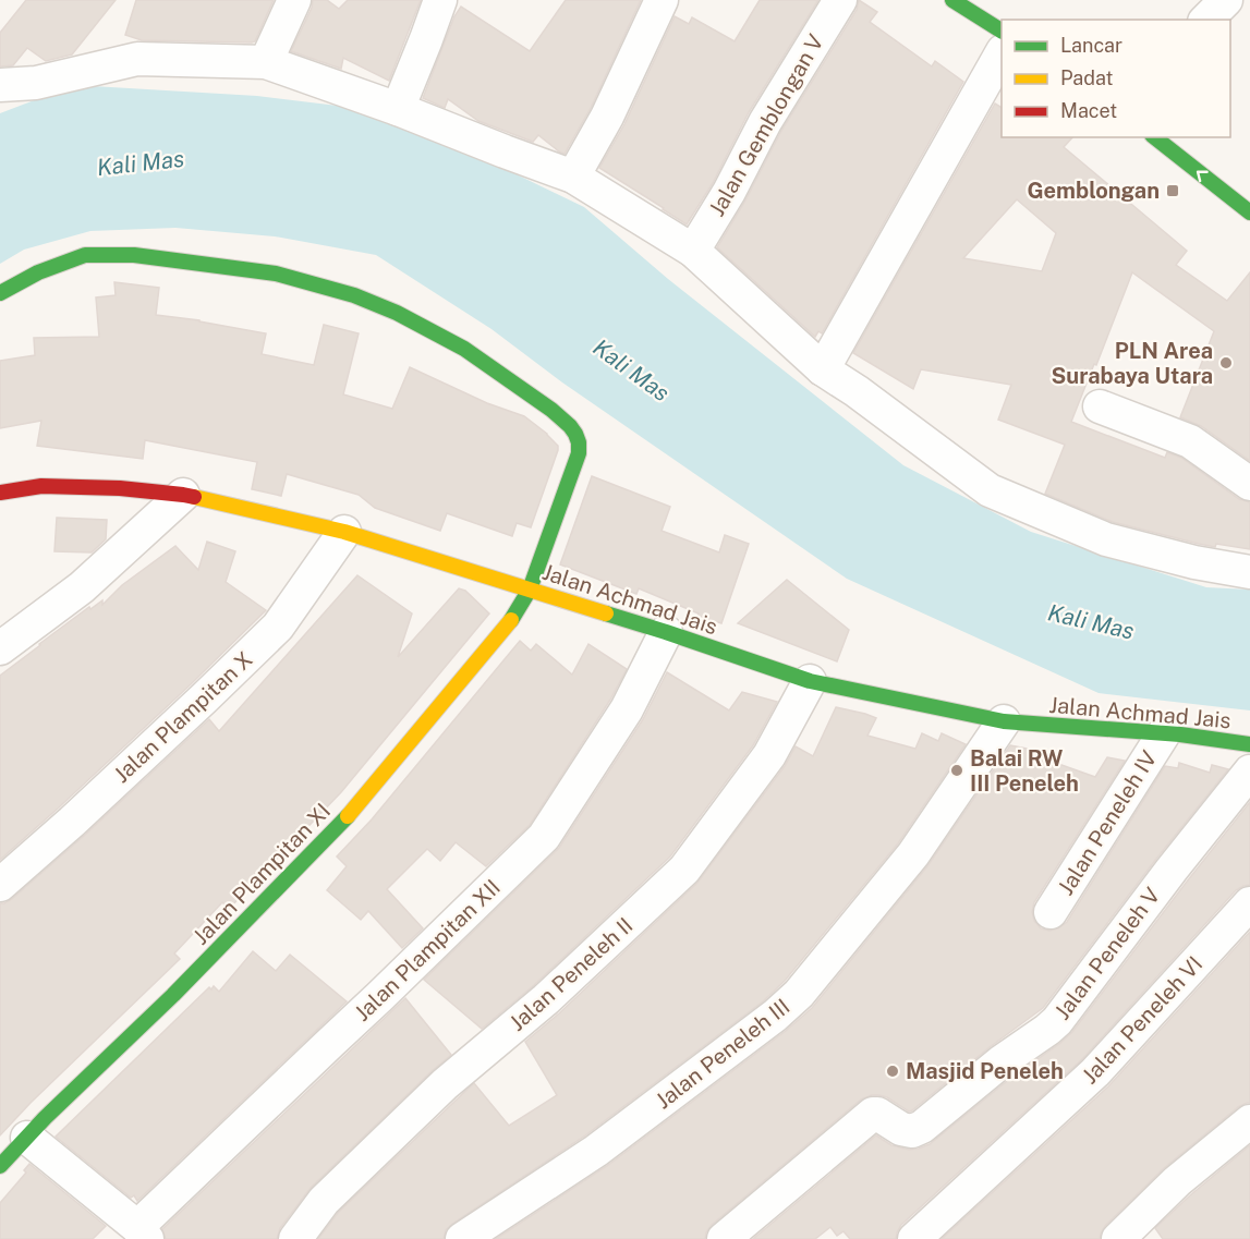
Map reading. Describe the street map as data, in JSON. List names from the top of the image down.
{
  "streets": {
    "street": [
      "Jalan Gemblongan V",
      "Jalan Achmad Jais",
      "Jalan Plampitan X",
      "Jalan Peneleh IV",
      "Jalan Plampitan XI",
      "Jalan Plampitan XII",
      "Jalan Peneleh V",
      "Jalan Peneleh II",
      "Jalan Peneleh VI",
      "Jalan Peneleh III"
    ]
  },
  "crossings": [
    ["Jalan Achmad Jais", "Jalan Plampitan X"],
    ["Jalan Achmad Jais", "Jalan Peneleh IV"],
    ["Jalan Achmad Jais", "Jalan Plampitan XI"],
    ["Jalan Achmad Jais", "Jalan Plampitan XII"],
    ["Jalan Achmad Jais", "Jalan Peneleh II"],
    ["Jalan Achmad Jais", "Jalan Peneleh III"]
  ],
  "water": ["Kali Mas"],
  "places": {
    "transit": ["Gemblongan"],
    "other": ["PLN Area Surabaya Utara", "Balai RW III Peneleh", "Masjid Peneleh"]
  },
  "legend": ["Lancar", "Padat", "Macet"]
}
